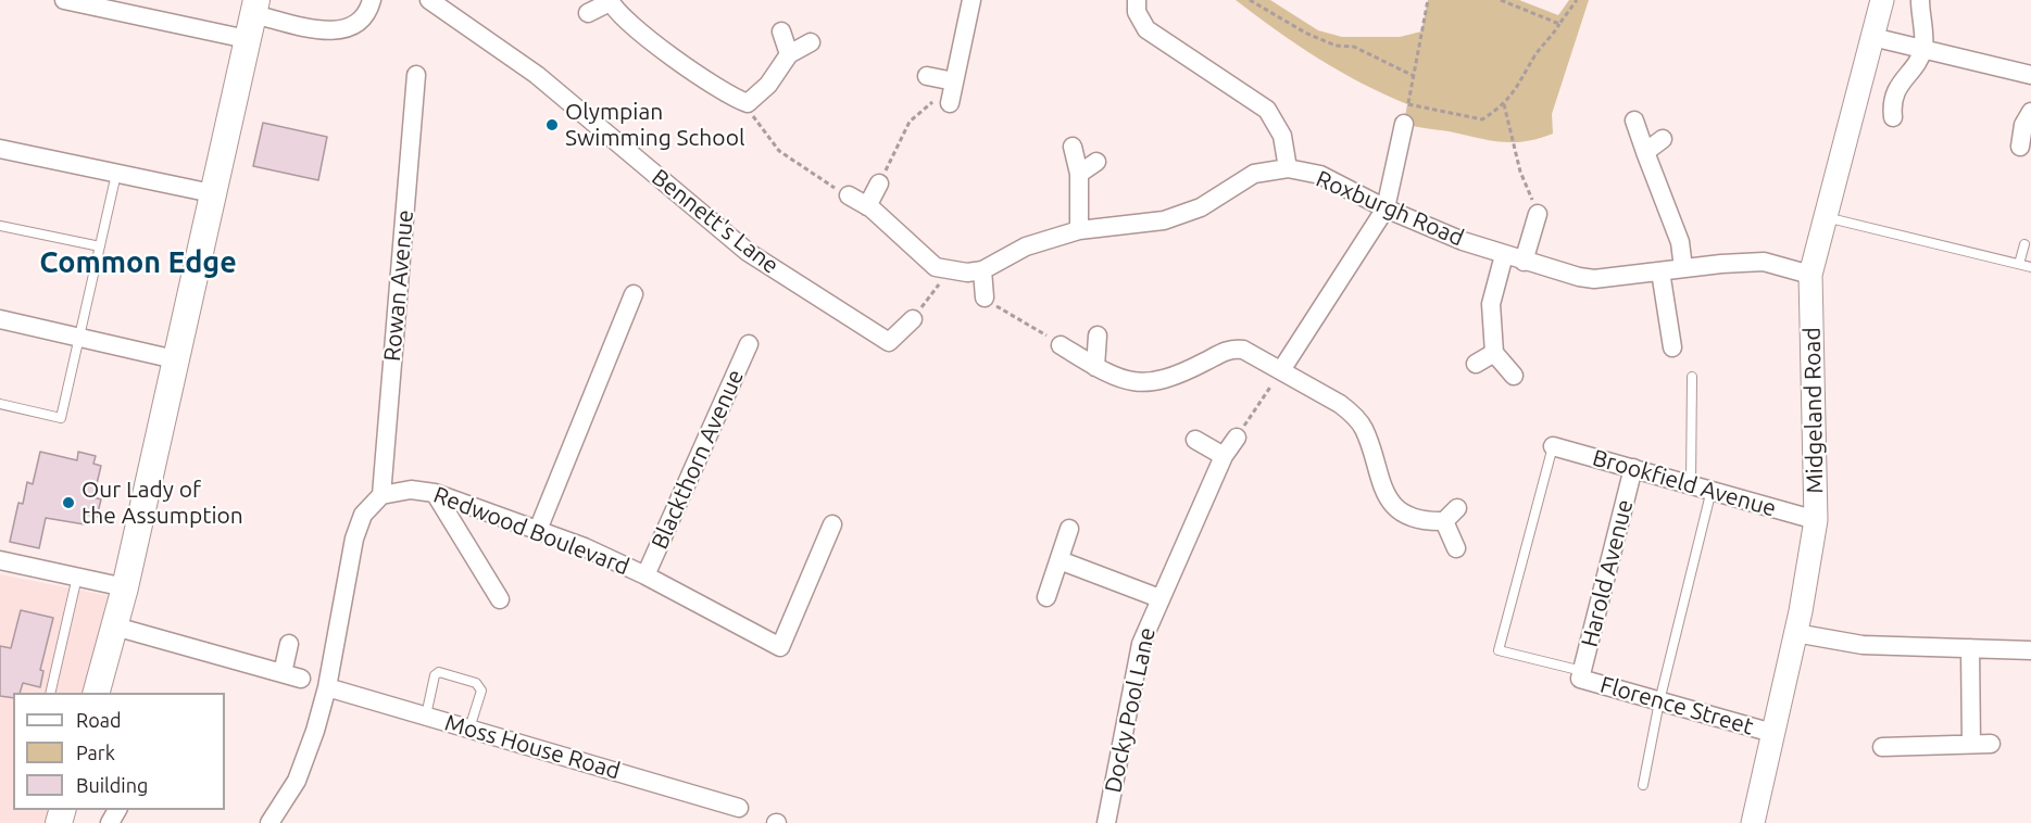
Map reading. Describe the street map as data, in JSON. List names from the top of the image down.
{
  "streets": {
    "street": [
      "Roxburgh Road",
      "Bennett's Lane",
      "Rowan Avenue",
      "Midgeland Road",
      "Blackthorn Avenue",
      "Brookfield Avenue",
      "Redwood Boulevard",
      "Harold Avenue",
      "Florence Street",
      "Docky Pool Lane",
      "Moss House Road"
    ]
  },
  "crossings": [
    ["Roxburgh Road", "Midgeland Road"],
    ["Rowan Avenue", "Redwood Boulevard"],
    ["Midgeland Road", "Brookfield Avenue"],
    ["Midgeland Road", "Florence Street"],
    ["Blackthorn Avenue", "Redwood Boulevard"],
    ["Brookfield Avenue", "Harold Avenue"],
    ["Harold Avenue", "Florence Street"]
  ],
  "districts": ["Common Edge"],
  "places": ["Olympian Swimming School", "Our Lady of the Assumption"],
  "legend": ["Road", "Park", "Building"]
}
